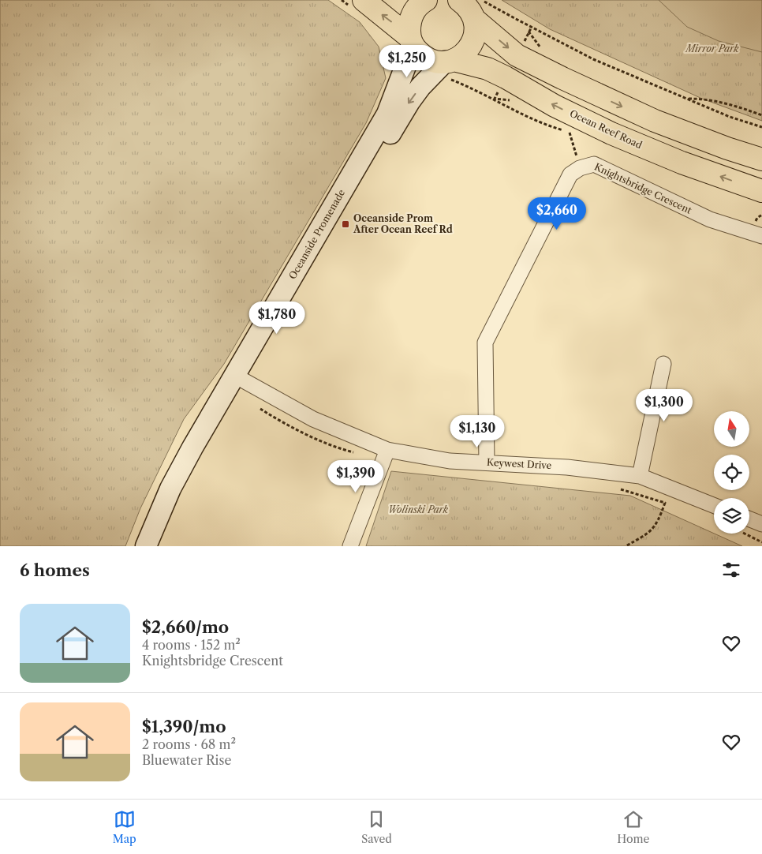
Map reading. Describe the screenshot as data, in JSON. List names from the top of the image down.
{
  "streets": {
    "main road": ["Ocean Reef Road", "Oceanside Promenade"],
    "street": ["Knightsbridge Crescent", "Keywest Drive"]
  },
  "crossings": [
    ["Ocean Reef Road", "Oceanside Promenade"],
    ["Knightsbridge Crescent", "Keywest Drive"],
    ["Oceanside Promenade", "Keywest Drive"]
  ],
  "parks": ["Mirror Park", "Wolinski Park"],
  "places": {
    "transit": ["Oceanside Prom After Ocean Reef Rd"]
  },
  "north": "top",
  "page": {
    "price": [
      "$1,250",
      "$2,660",
      "$1,780",
      "$1,300",
      "$1,130",
      "$1,390"
    ],
    "heading": "6 homes",
    "list": [
      {
        "name": "$2,660/mo",
        "note": "4 rooms · 152 m² · Knightsbridge Crescent"
      },
      {
        "name": "$1,390/mo",
        "note": "2 rooms · 68 m² · Bluewater Rise"
      }
    ],
    "tabs": ["Map", "Saved", "Home"]
  }
}
